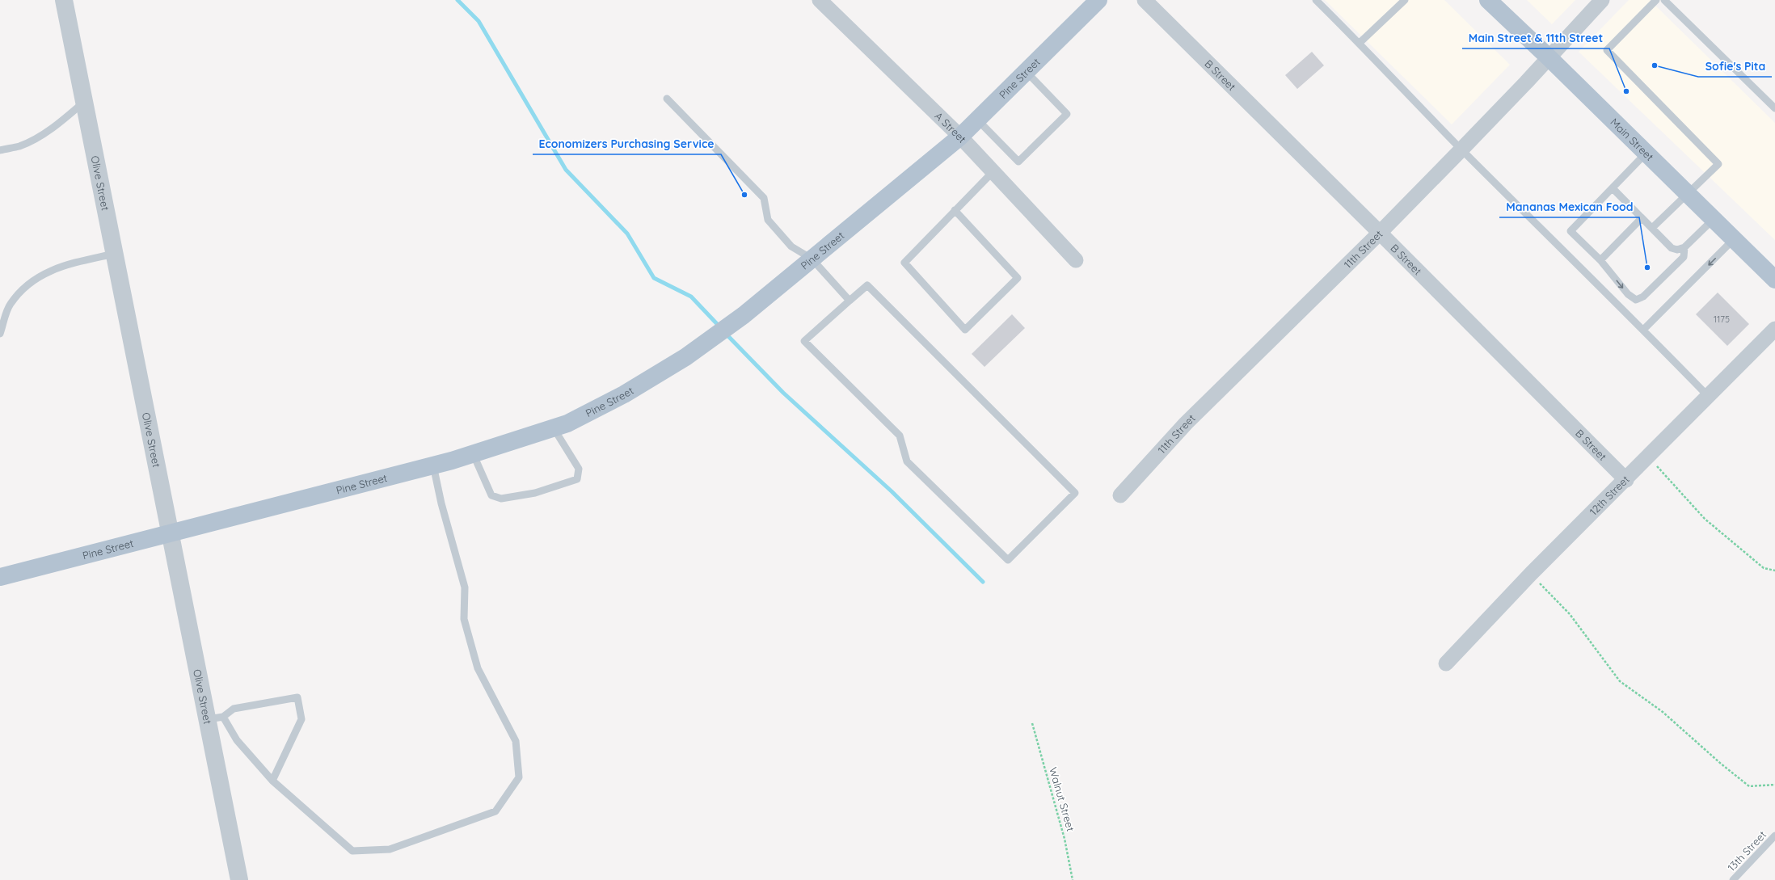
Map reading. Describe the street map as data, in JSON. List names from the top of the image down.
{
  "streets": {
    "main road": ["Pine Street", "Main Street"],
    "street": [
      "B Street",
      "A Street",
      "Olive Street",
      "11th Street",
      "12th Street"
    ],
    "lane": ["13th Street"],
    "path": ["Walnut Street"]
  },
  "crossings": [
    ["B Street", "11th Street"],
    ["B Street", "12th Street"],
    ["Pine Street", "A Street"],
    ["Pine Street", "Olive Street"],
    ["Main Street", "11th Street"]
  ],
  "places": [
    "Sofie's Pita",
    "Main Street & 11th Street",
    "Economizers Purchasing Service",
    "Mananas Mexican Food"
  ],
  "house_numbers": ["1175"]
}
